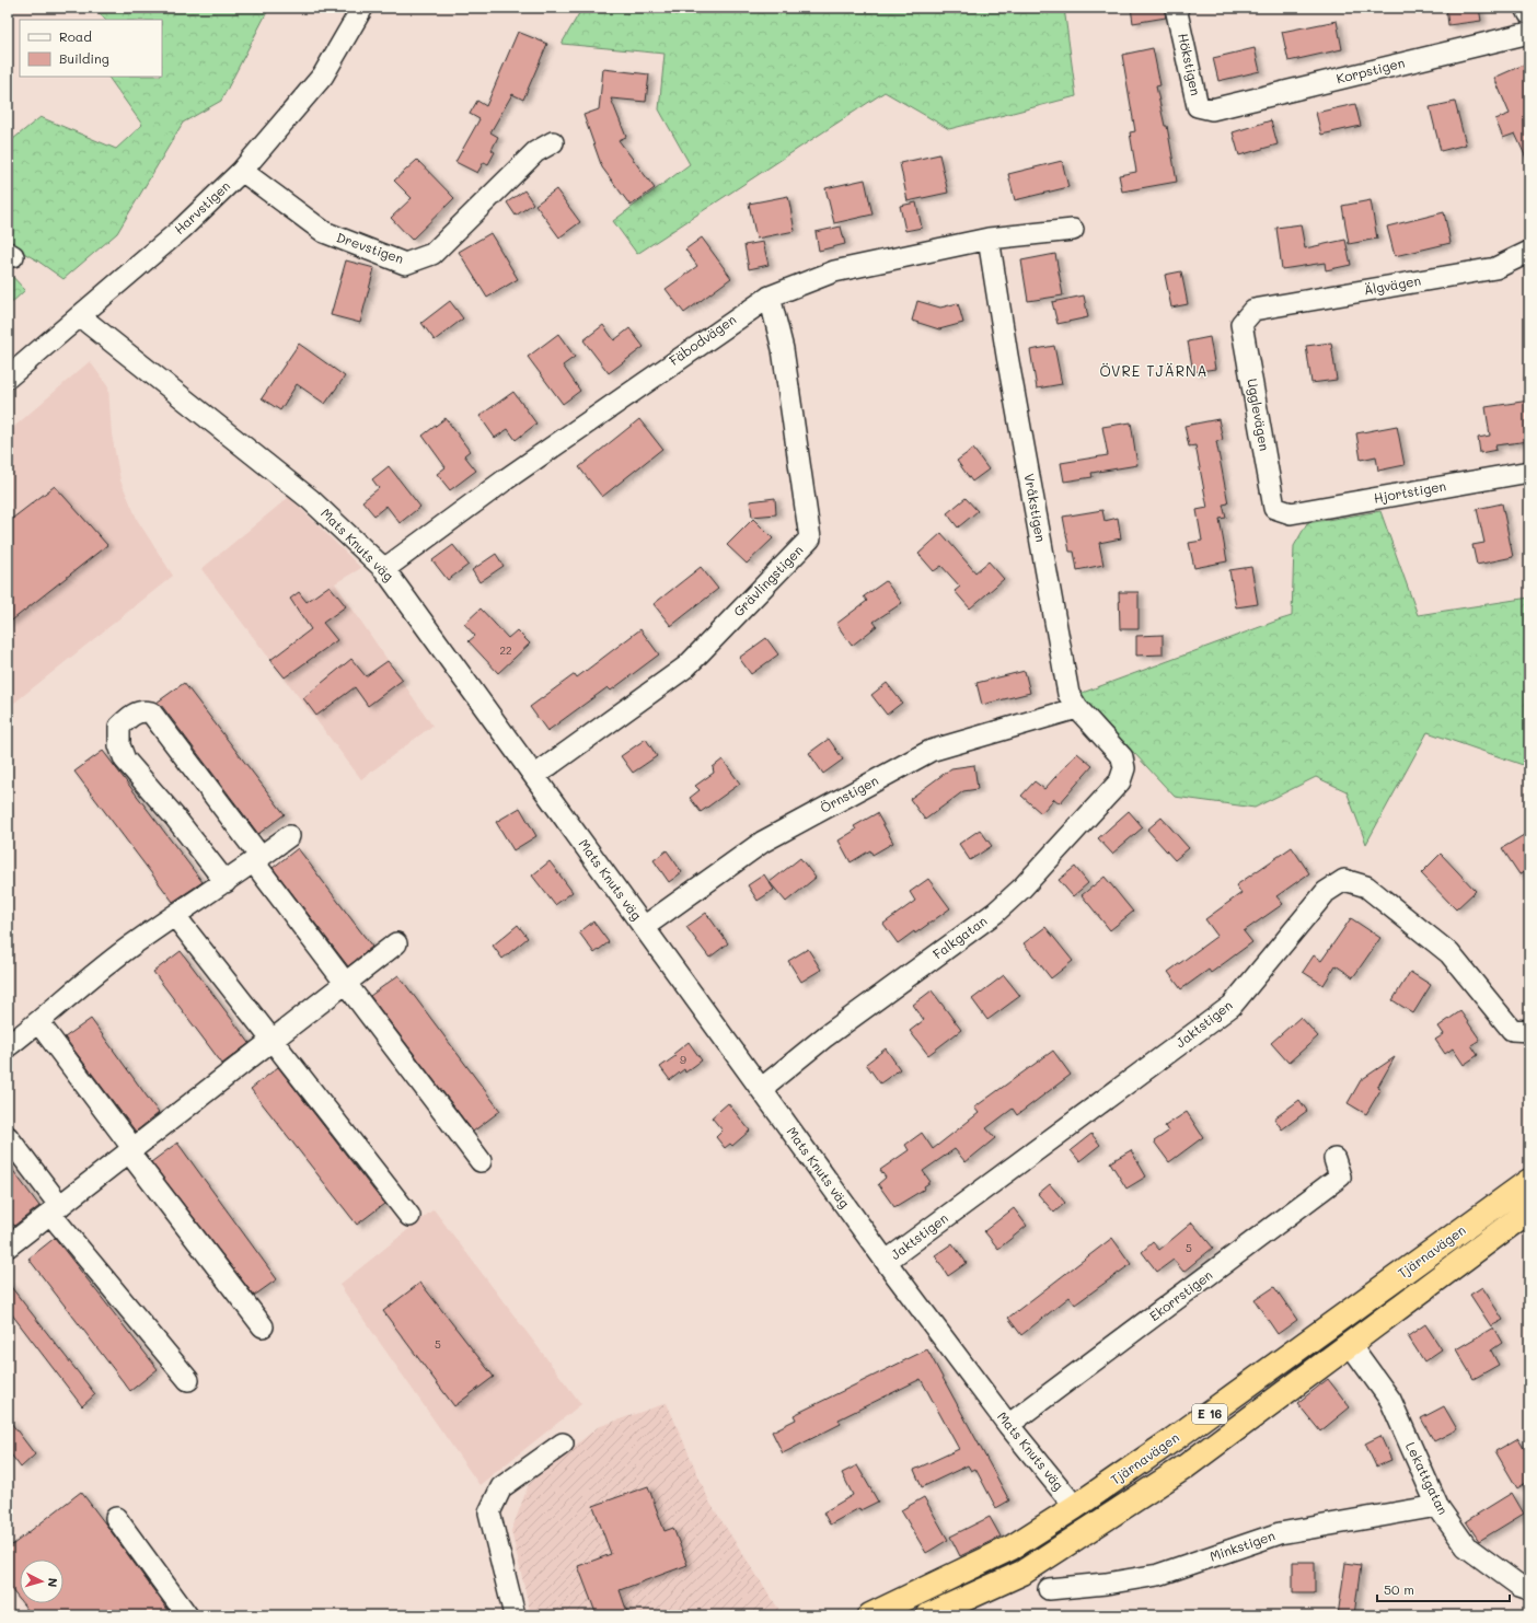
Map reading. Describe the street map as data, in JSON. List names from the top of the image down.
{
  "streets": {
    "highway": ["Tjärnavägen", "E 16"],
    "street": [
      "Hökstigen",
      "Korpstigen",
      "Harvstigen",
      "Drevstigen",
      "Älgvägen",
      "Fäbodvägen",
      "Ugglevägen",
      "Hjortstigen",
      "Vråkstigen",
      "Mats Knuts väg",
      "Grävlingstigen",
      "Örnstigen",
      "Falkgatan",
      "Jaktstigen",
      "Ekorrstigen",
      "Lekattgatan",
      "Minkstigen"
    ]
  },
  "crossings": [
    ["Hökstigen", "Korpstigen"],
    ["Harvstigen", "Drevstigen"],
    ["Harvstigen", "Mats Knuts väg"],
    ["Älgvägen", "Ugglevägen"],
    ["Fäbodvägen", "Vråkstigen"],
    ["Fäbodvägen", "Mats Knuts väg"],
    ["Fäbodvägen", "Grävlingstigen"],
    ["Ugglevägen", "Hjortstigen"],
    ["Vråkstigen", "Örnstigen"],
    ["Vråkstigen", "Falkgatan"],
    ["Mats Knuts väg", "Grävlingstigen"],
    ["Mats Knuts väg", "Örnstigen"],
    ["Mats Knuts väg", "Falkgatan"],
    ["Mats Knuts väg", "Jaktstigen"],
    ["Mats Knuts väg", "Tjärnavägen"],
    ["Mats Knuts väg", "Ekorrstigen"],
    ["Tjärnavägen", "Lekattgatan"],
    ["Lekattgatan", "Minkstigen"]
  ],
  "districts": ["ÖVRE TJÄRNA"],
  "house_numbers": [
    "22",
    "9",
    "5",
    "5"
  ],
  "legend": ["Road", "Building"],
  "scale_bar": "50 m",
  "north": "right"
}
